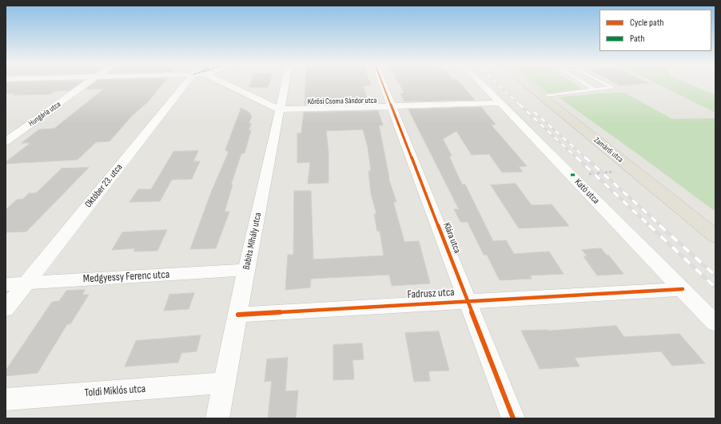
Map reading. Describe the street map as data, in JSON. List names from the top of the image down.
{
  "streets": {
    "main road": ["Zamárdi utca"],
    "street": [
      "Kőrösi Csoma Sándor utca",
      "Hungária utca",
      "Október 23. utca",
      "Kató utca",
      "Klára utca",
      "Babits Mihály utca",
      "Medgyessy Ferenc utca",
      "Fadrusz utca",
      "Toldi Miklós utca"
    ]
  },
  "crossings": [
    ["Kőrösi Csoma Sándor utca", "Kató utca"],
    ["Kőrösi Csoma Sándor utca", "Klára utca"],
    ["Kőrösi Csoma Sándor utca", "Babits Mihály utca"],
    ["Október 23. utca", "Medgyessy Ferenc utca"],
    ["Kató utca", "Fadrusz utca"],
    ["Klára utca", "Fadrusz utca"],
    ["Babits Mihály utca", "Medgyessy Ferenc utca"],
    ["Babits Mihály utca", "Fadrusz utca"],
    ["Babits Mihály utca", "Toldi Miklós utca"]
  ],
  "legend": ["Cycle path", "Path"]
}
